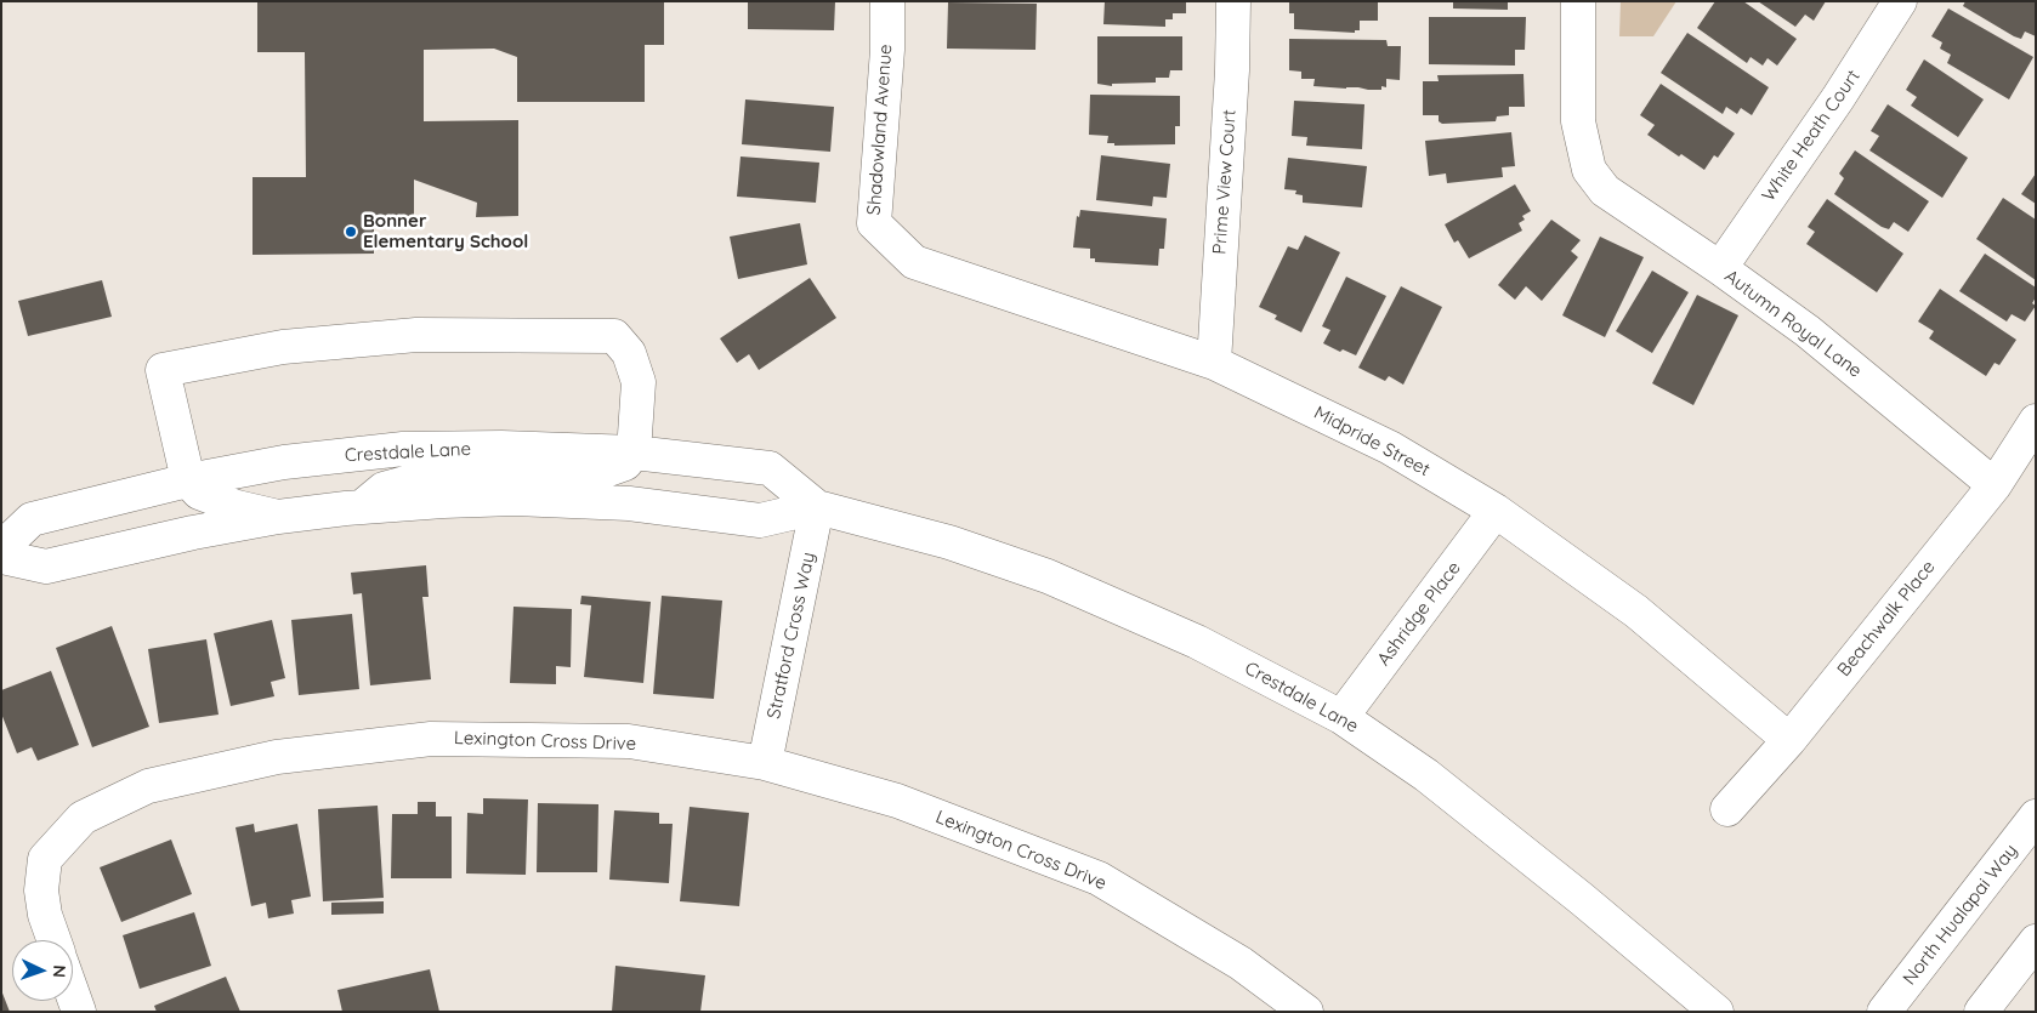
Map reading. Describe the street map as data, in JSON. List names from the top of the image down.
{
  "streets": {
    "street": [
      "Shadowland Avenue",
      "White Heath Court",
      "Prime View Court",
      "Autumn Royal Lane",
      "Midpride Street",
      "Crestdale Lane",
      "Ashridge Place",
      "Beachwalk Place",
      "Stratford Cross Way",
      "Lexington Cross Drive",
      "North Hualapai Way"
    ]
  },
  "crossings": [
    ["Shadowland Avenue", "Midpride Street"],
    ["White Heath Court", "Autumn Royal Lane"],
    ["Prime View Court", "Midpride Street"],
    ["Autumn Royal Lane", "Beachwalk Place"],
    ["Midpride Street", "Ashridge Place"],
    ["Midpride Street", "Beachwalk Place"],
    ["Crestdale Lane", "Ashridge Place"],
    ["Crestdale Lane", "Stratford Cross Way"],
    ["Stratford Cross Way", "Lexington Cross Drive"]
  ],
  "places": ["Bonner Elementary School"],
  "north": "right"
}
